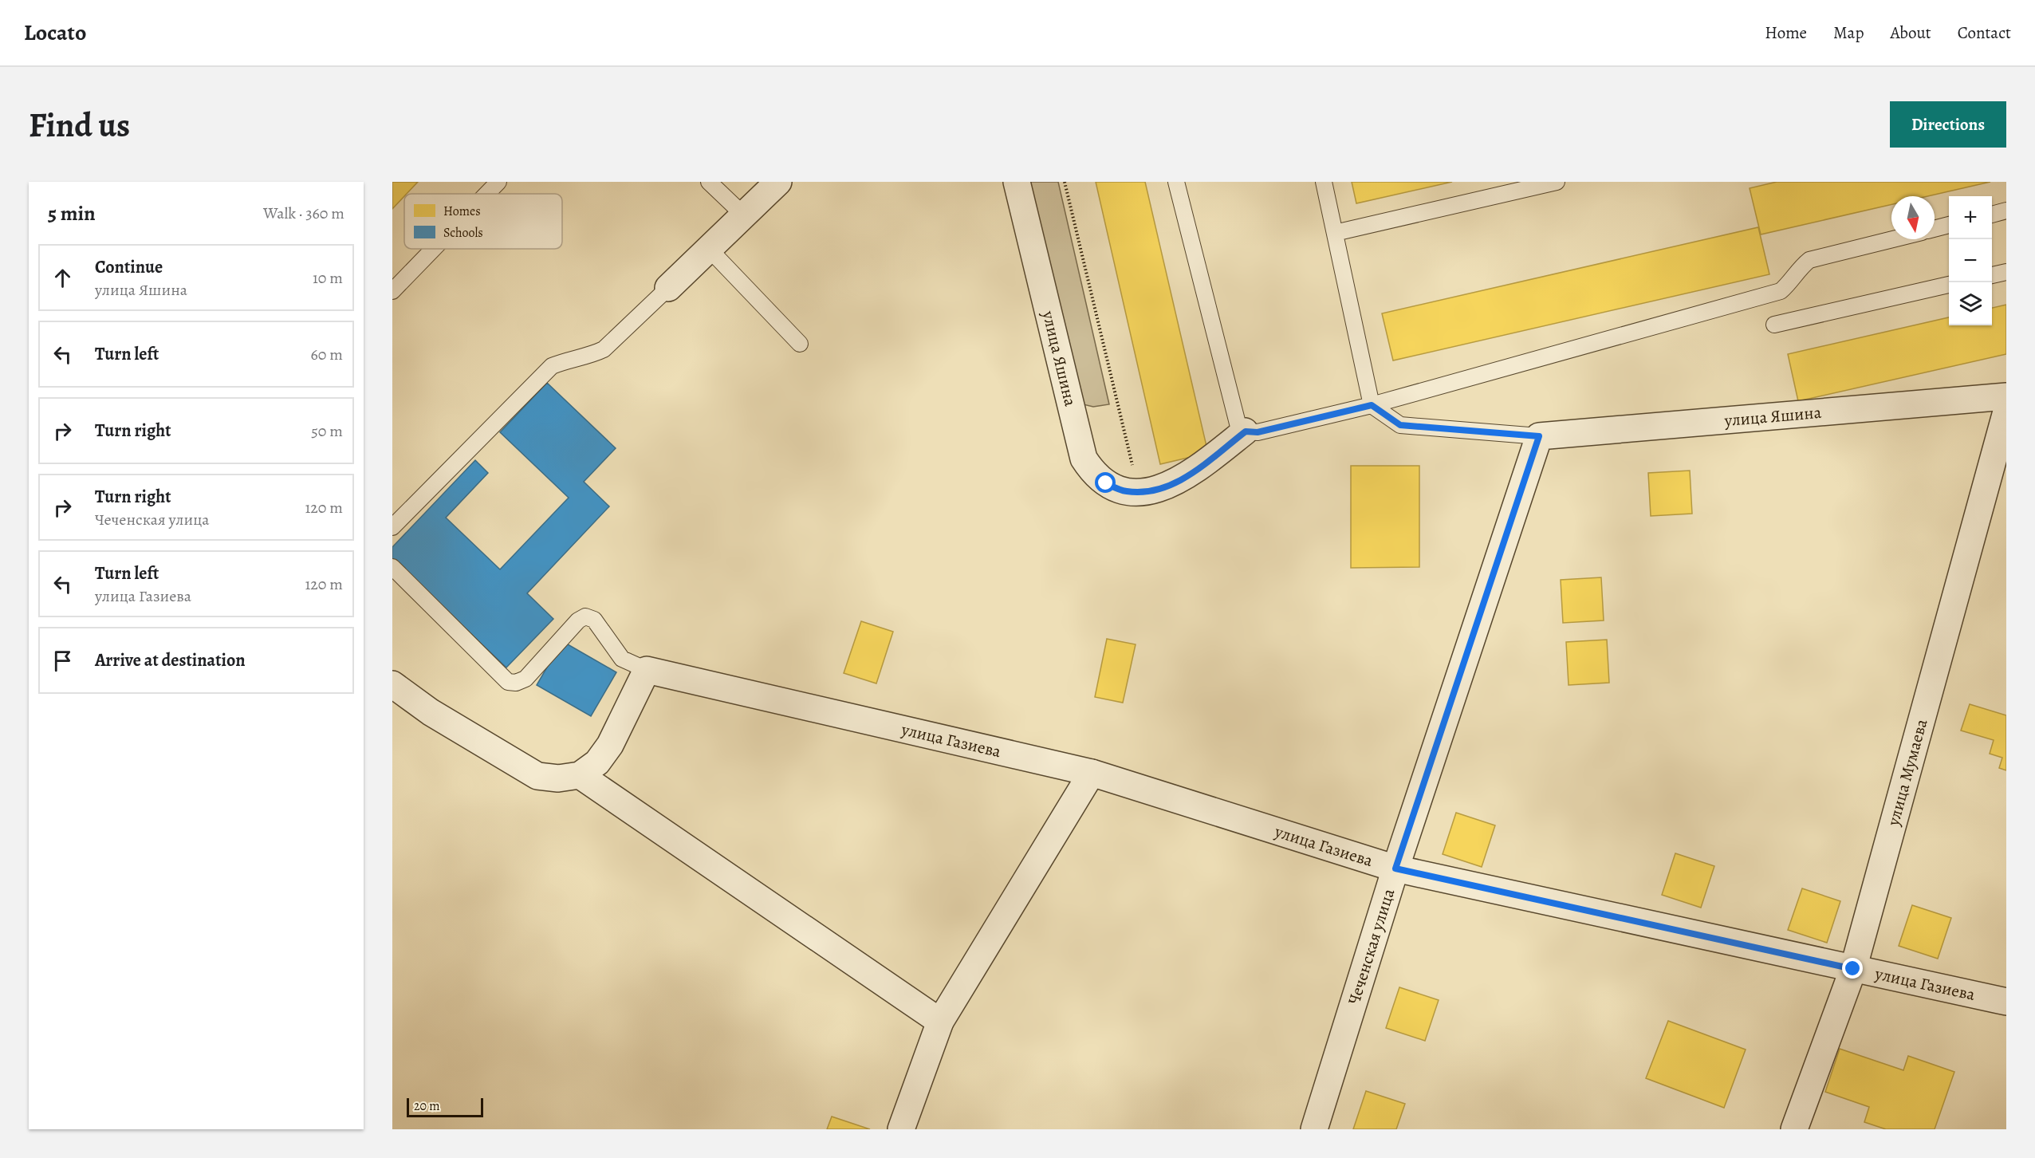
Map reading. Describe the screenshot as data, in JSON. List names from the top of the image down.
{
  "streets": {
    "street": [
      "улица Яшина",
      "улица Газиева",
      "улица Мумаева",
      "Чеченская улица"
    ]
  },
  "crossings": [
    ["улица Яшина", "Чеченская улица"],
    ["улица Газиева", "улица Мумаева"],
    ["улица Газиева", "Чеченская улица"]
  ],
  "legend": ["Homes", "Schools"],
  "scale_bar": "20 m",
  "north": "bottom",
  "page": {
    "header": "Locato",
    "nav": [
      "Home",
      "Map",
      "About",
      "Contact"
    ],
    "buttons": "Directions",
    "title": "Find us",
    "heading": ["5 min", "Walk · 360 m"],
    "map_buttons": ["+", "−"],
    "list": [
      ["Continue", "улица Яшина", "10 m"],
      ["Turn left", "60 m"],
      ["Turn right", "50 m"],
      ["Turn right", "Чеченская улица", "120 m"],
      ["Turn left", "улица Газиева", "120 m"],
      "Arrive at destination"
    ],
    "scale": "20 m"
  }
}
